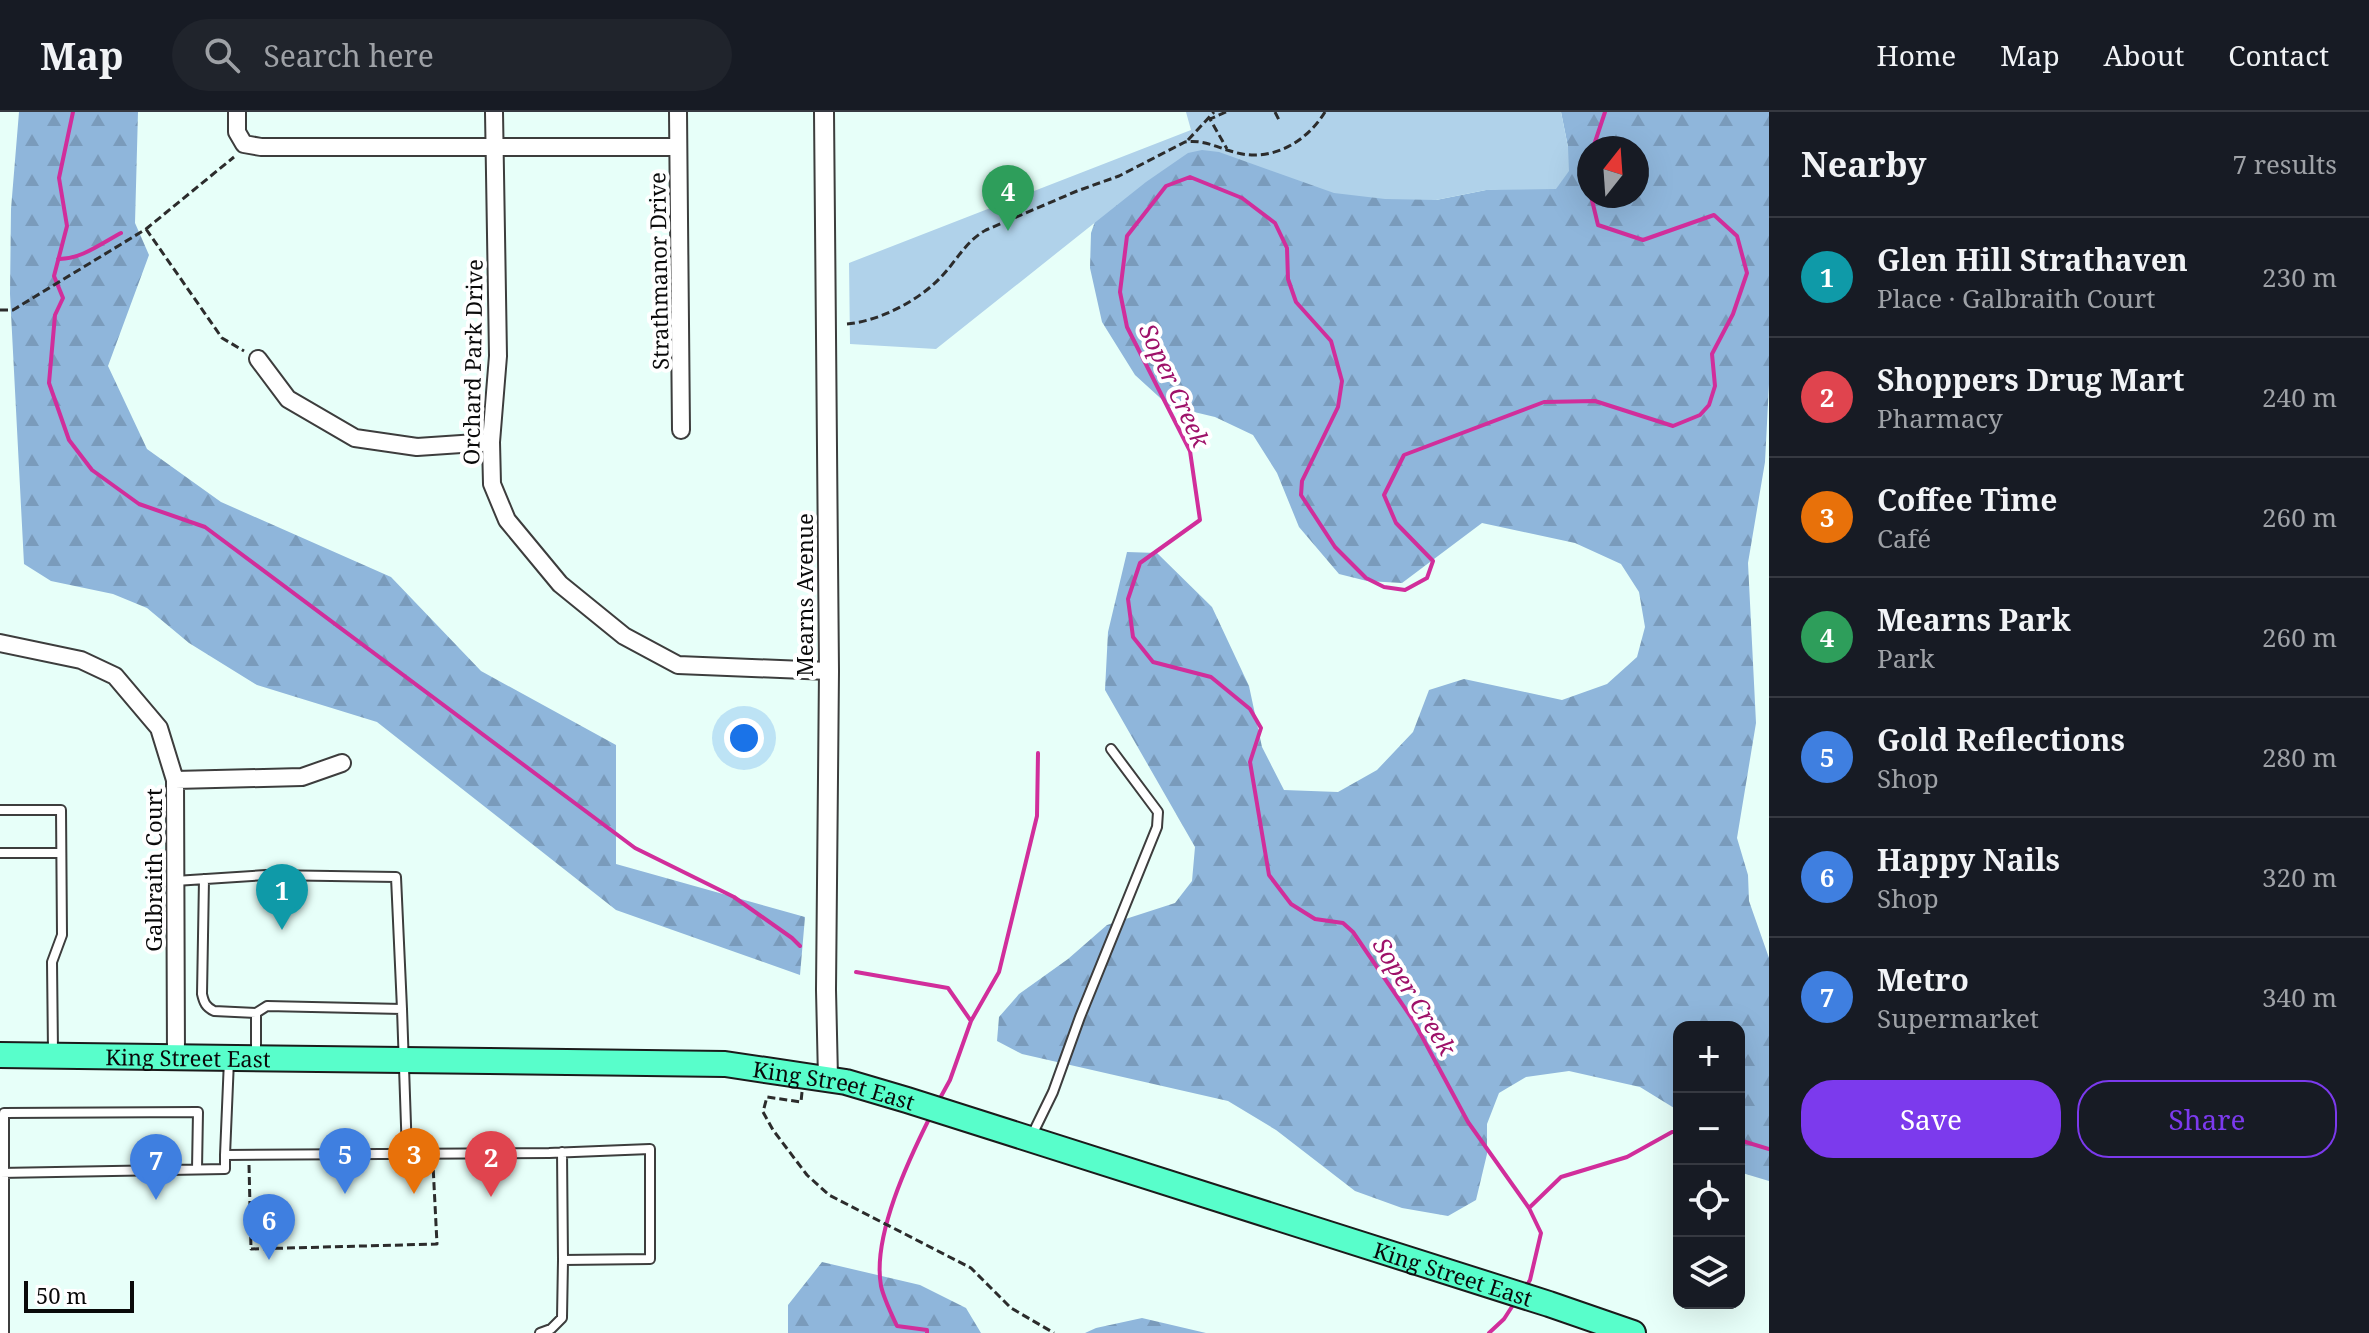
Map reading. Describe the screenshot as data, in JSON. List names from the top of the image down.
{
  "streets": {
    "main road": ["King Street East"],
    "street": [
      "Strathmanor Drive",
      "Orchard Park Drive",
      "Mearns Avenue",
      "Galbraith Court"
    ]
  },
  "crossings": [
    ["Orchard Park Drive", "Mearns Avenue"],
    ["Mearns Avenue", "King Street East"],
    ["Galbraith Court", "King Street East"]
  ],
  "water": ["Soper Creek"],
  "scale_bar": "50 m",
  "north": "top",
  "page": {
    "header": "Map",
    "search": "Search here",
    "nav": [
      "Home",
      "Map",
      "About",
      "Contact"
    ],
    "heading": ["Nearby", "7 results"],
    "pins": [
      "4",
      "1",
      "3",
      "5",
      "2",
      "7",
      "6"
    ],
    "list": [
      {
        "mark": "1",
        "name": "Glen Hill Strathaven",
        "note": "Place · Galbraith Court",
        "value": "230 m"
      },
      {
        "mark": "2",
        "name": "Shoppers Drug Mart",
        "note": "Pharmacy",
        "value": "240 m"
      },
      {
        "mark": "3",
        "name": "Coffee Time",
        "note": "Café",
        "value": "260 m"
      },
      {
        "mark": "4",
        "name": "Mearns Park",
        "note": "Park",
        "value": "260 m"
      },
      {
        "mark": "5",
        "name": "Gold Reflections",
        "note": "Shop",
        "value": "280 m"
      },
      {
        "mark": "6",
        "name": "Happy Nails",
        "note": "Shop",
        "value": "320 m"
      },
      {
        "mark": "7",
        "name": "Metro",
        "note": "Supermarket",
        "value": "340 m"
      }
    ],
    "map_buttons": ["+", "−"],
    "buttons": ["Save", "Share"],
    "scale": "50 m"
  }
}
